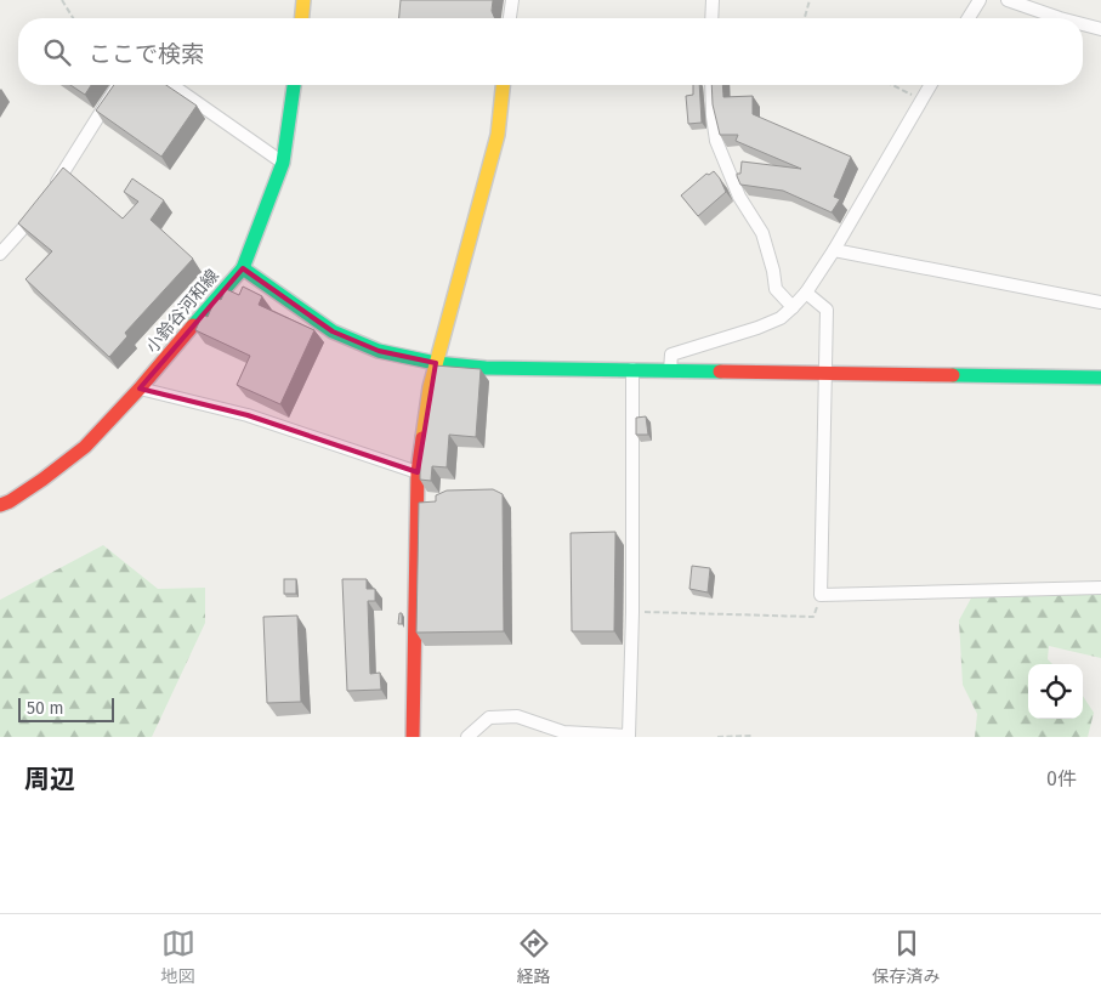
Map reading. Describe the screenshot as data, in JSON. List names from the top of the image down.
{
  "streets": {
    "street": ["小鈴谷河和線"]
  },
  "scale_bar": "50 m",
  "page": {
    "search": "ここで検索",
    "scale": "50 m",
    "heading": ["周辺", "0件"],
    "nav": ["地図", "経路", "保存済み"]
  }
}
